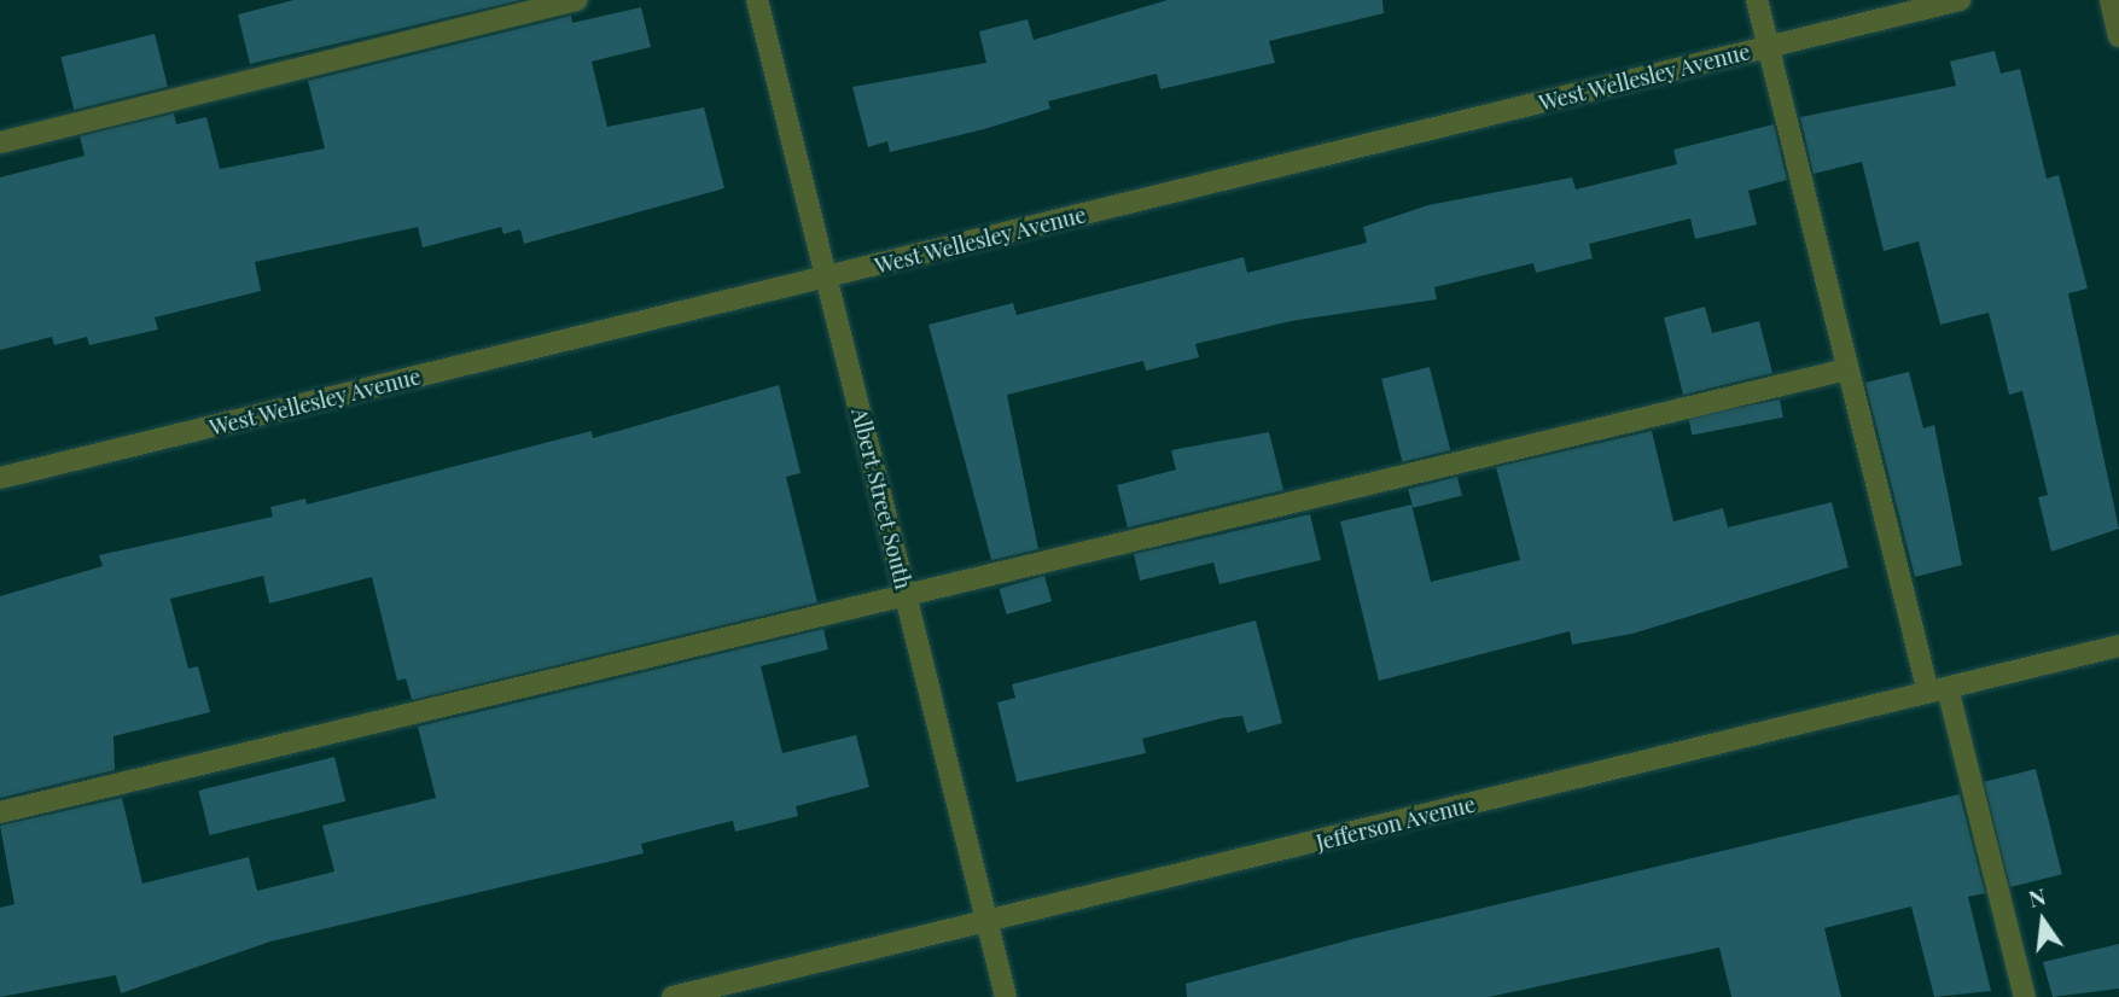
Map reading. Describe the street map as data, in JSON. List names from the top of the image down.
{
  "streets": {
    "street": ["West Wellesley Avenue", "Albert Street South", "Jefferson Avenue"]
  },
  "crossings": [
    ["West Wellesley Avenue", "Albert Street South"],
    ["Albert Street South", "Jefferson Avenue"]
  ],
  "north": "top"
}
